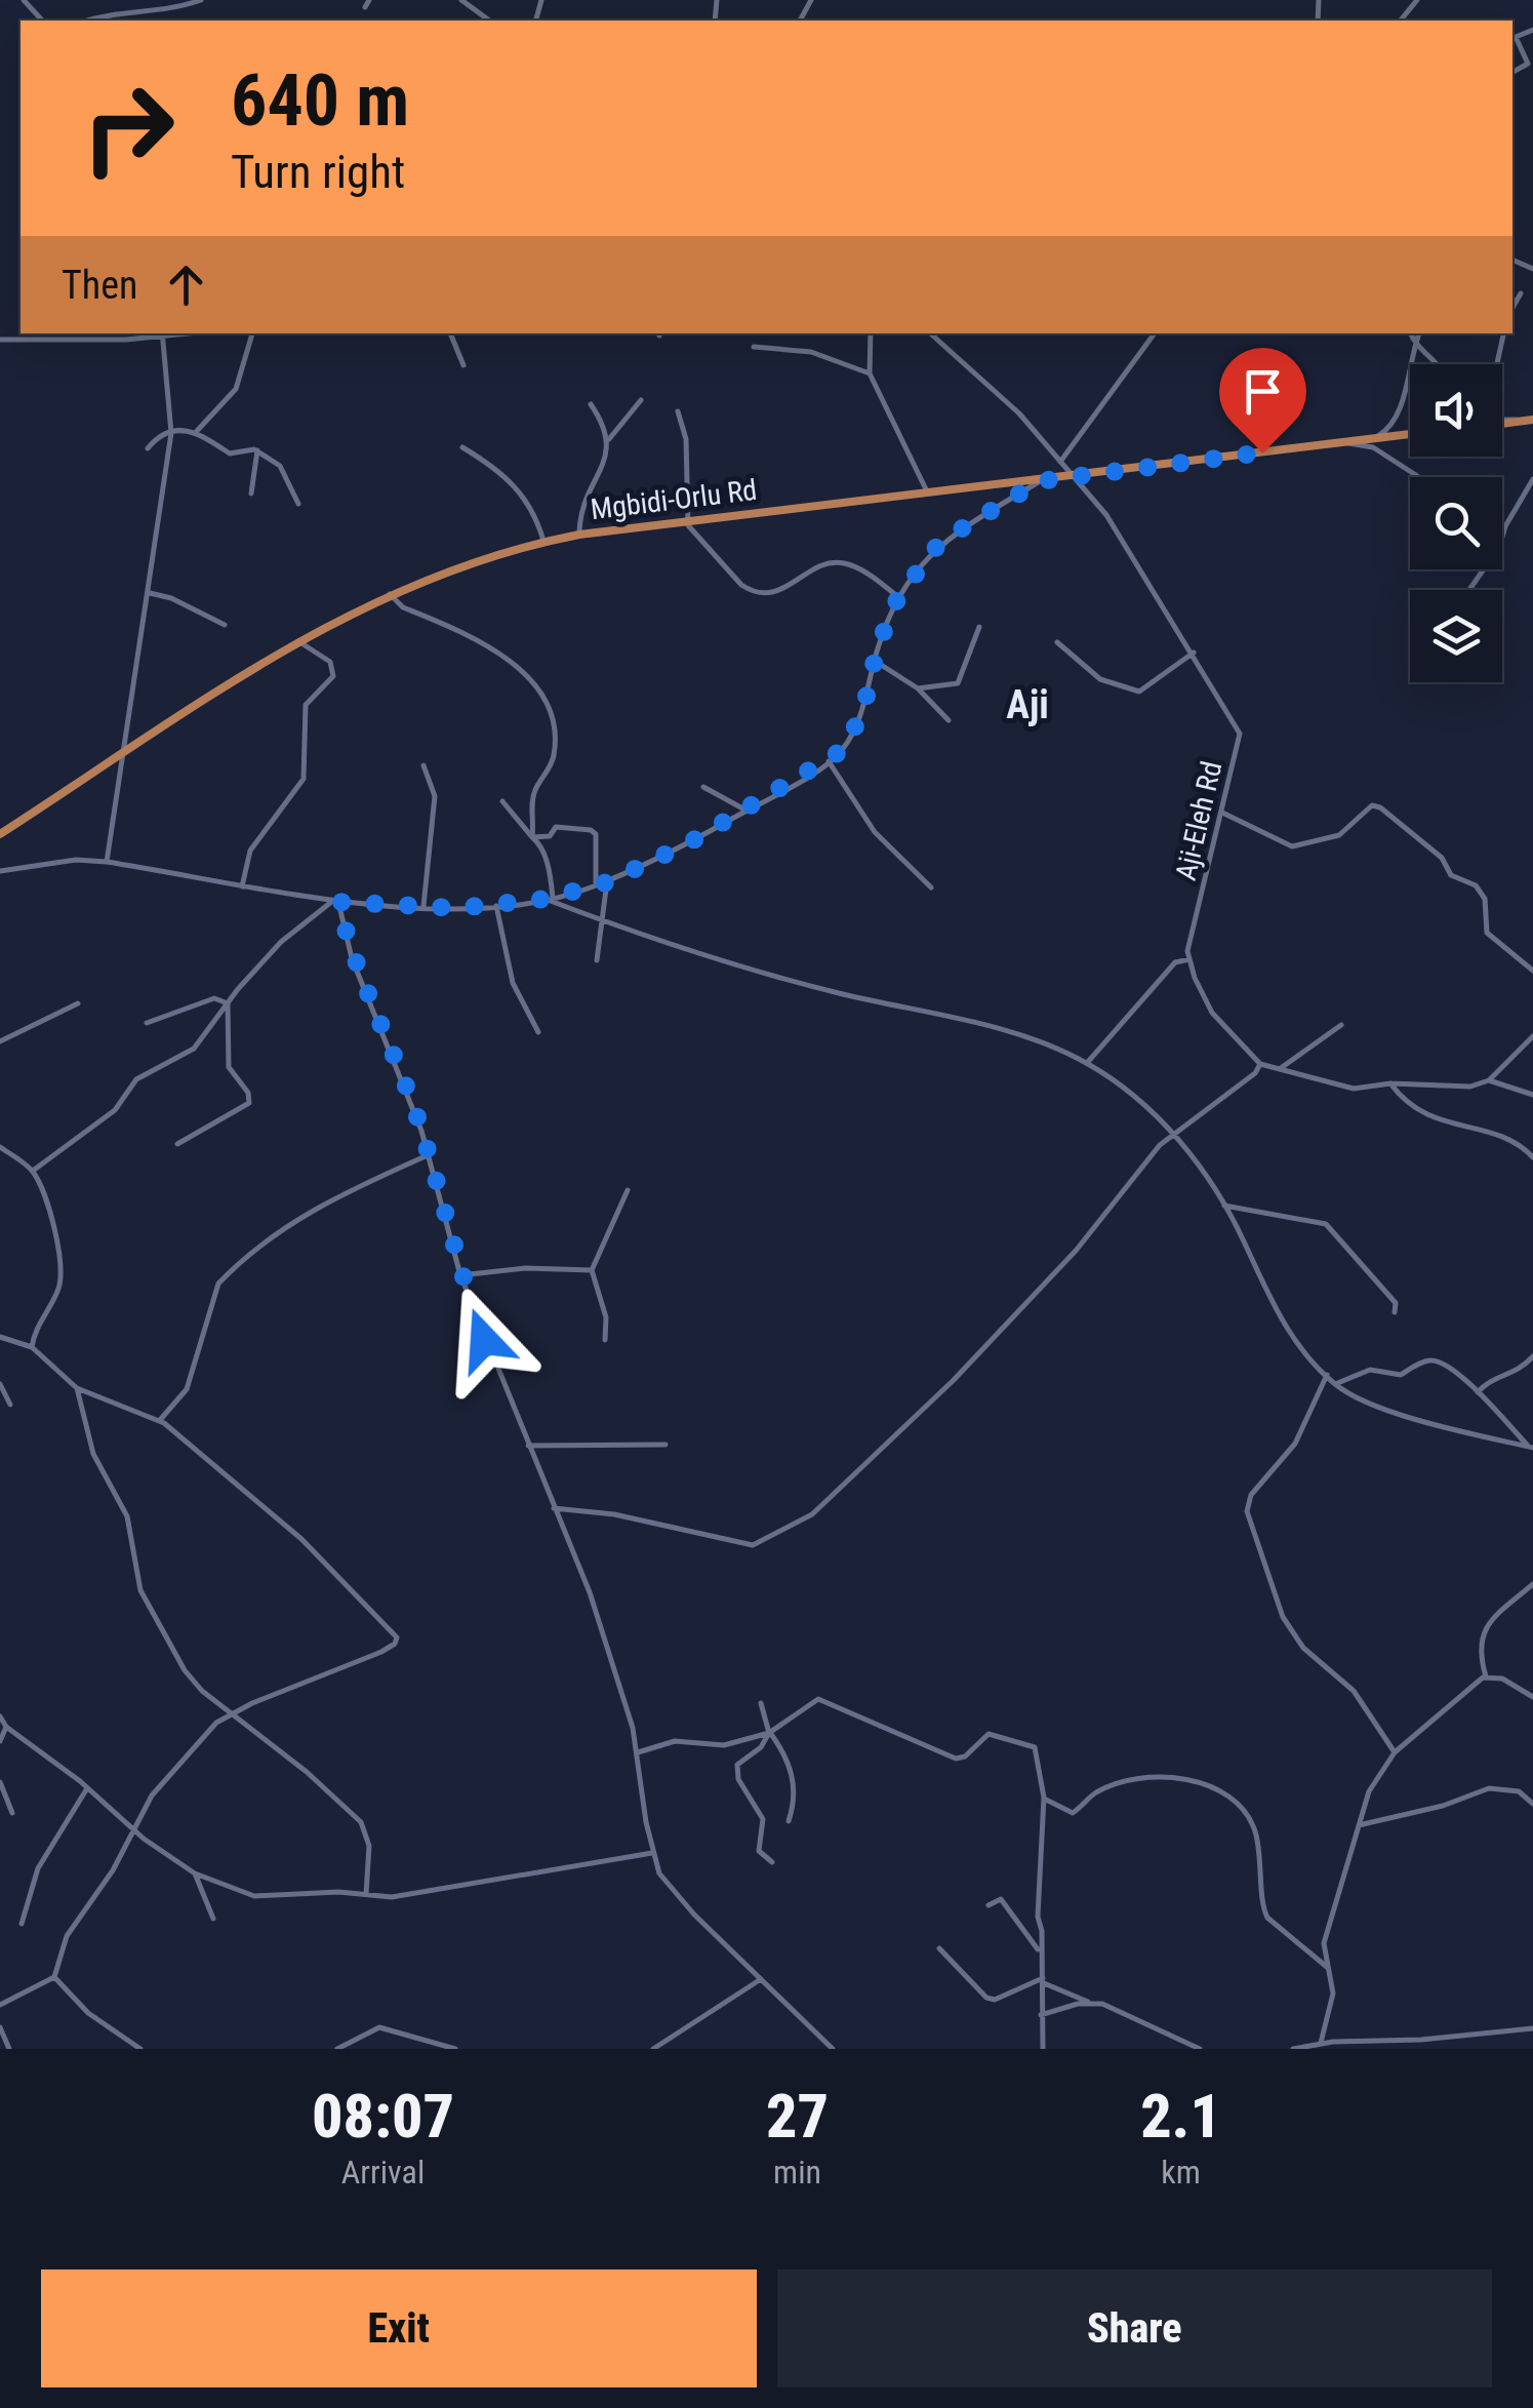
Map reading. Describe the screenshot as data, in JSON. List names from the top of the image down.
{
  "streets": {
    "main road": ["Mgbidi-Orlu Rd"],
    "street": ["Aji-Eleh Rd"]
  },
  "crossings": [
    ["Mgbidi-Orlu Rd", "Aji-Eleh Rd"]
  ],
  "districts": ["Aji"],
  "page": {
    "turn": ["640 m", "Turn right"],
    "then": "Then",
    "eta": [
      "08:07",
      "Arrival",
      "27",
      "min",
      "2.1",
      "km"
    ],
    "buttons": ["Exit", "Share"]
  }
}
